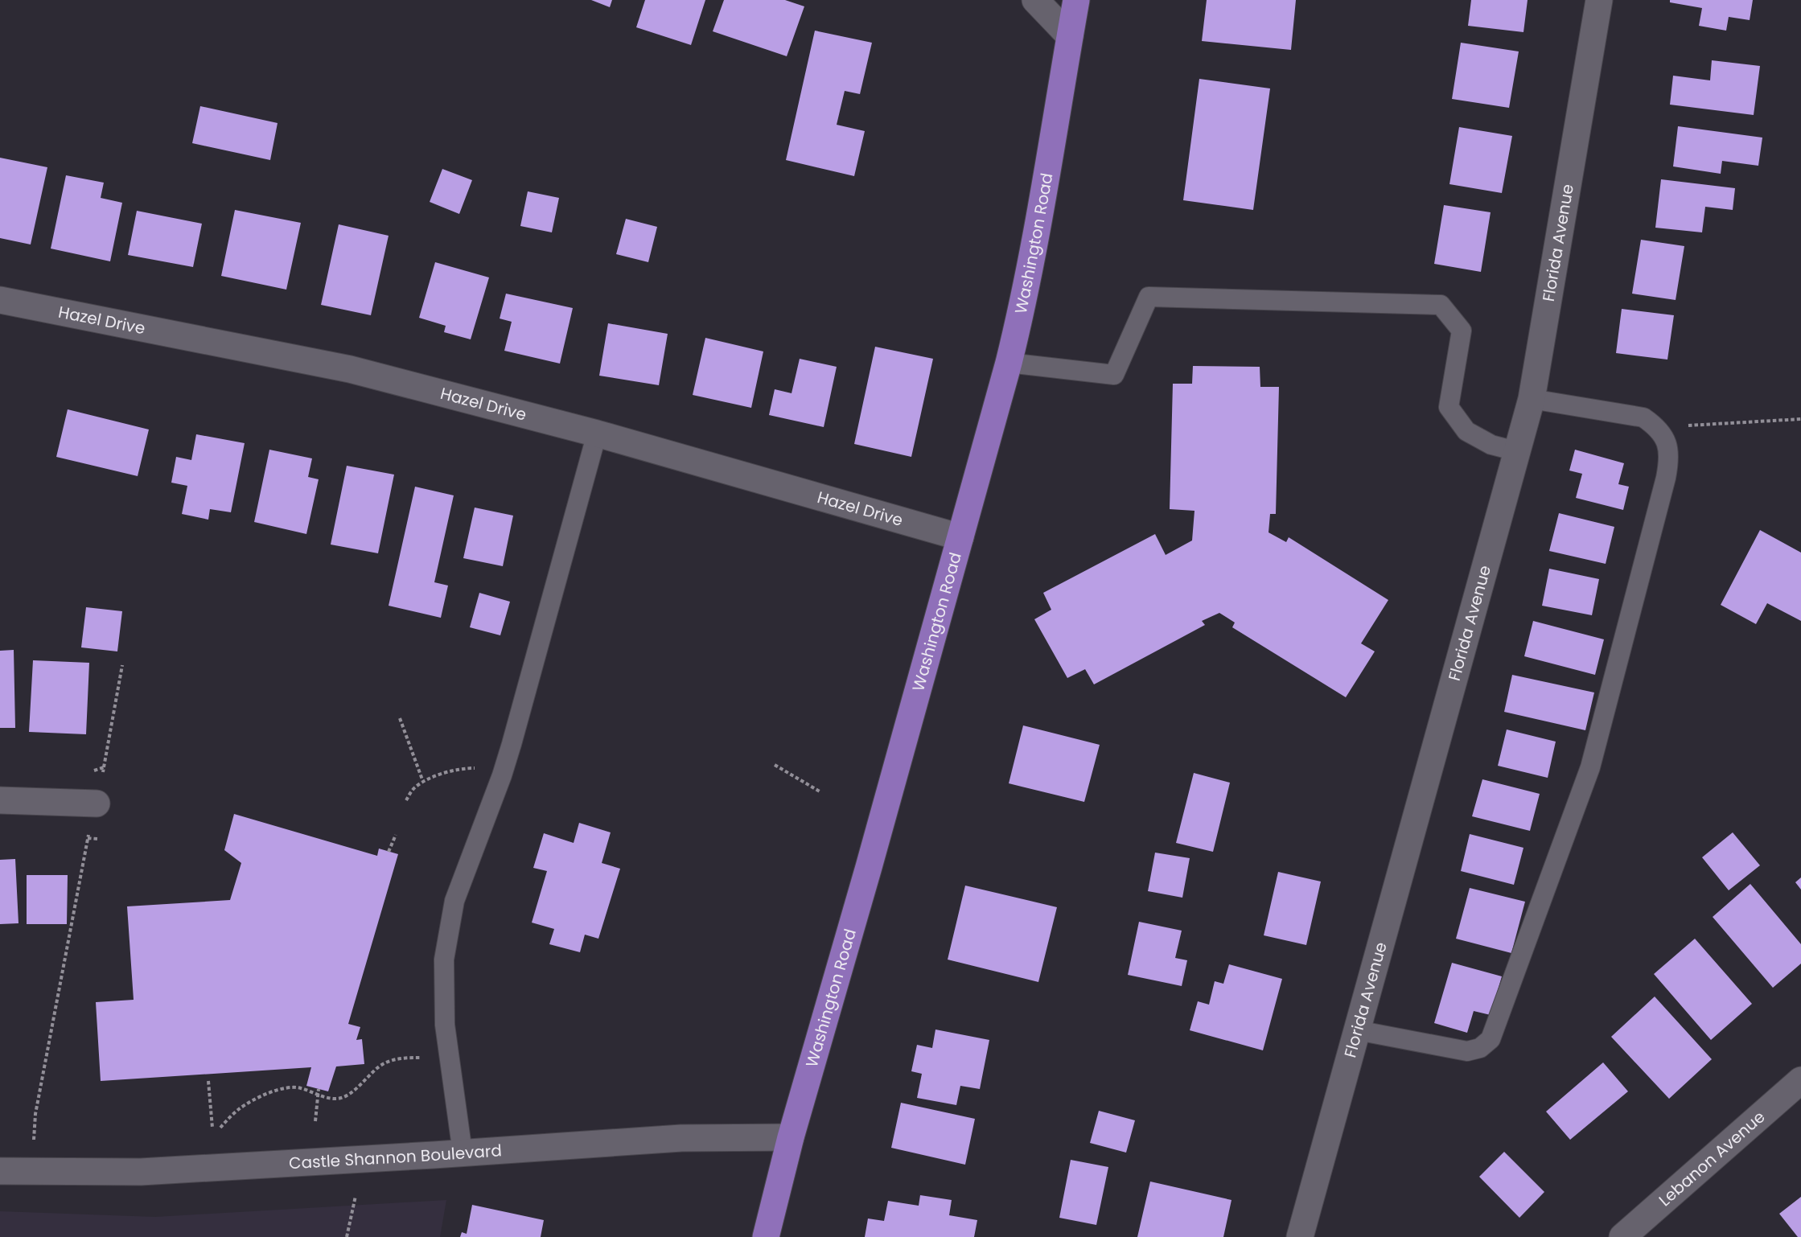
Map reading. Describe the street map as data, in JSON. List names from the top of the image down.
{
  "streets": {
    "main road": ["Washington Road"],
    "street": [
      "Florida Avenue",
      "Hazel Drive",
      "Castle Shannon Boulevard",
      "Lebanon Avenue"
    ]
  },
  "crossings": [
    ["Washington Road", "Hazel Drive"],
    ["Washington Road", "Castle Shannon Boulevard"]
  ]
}
